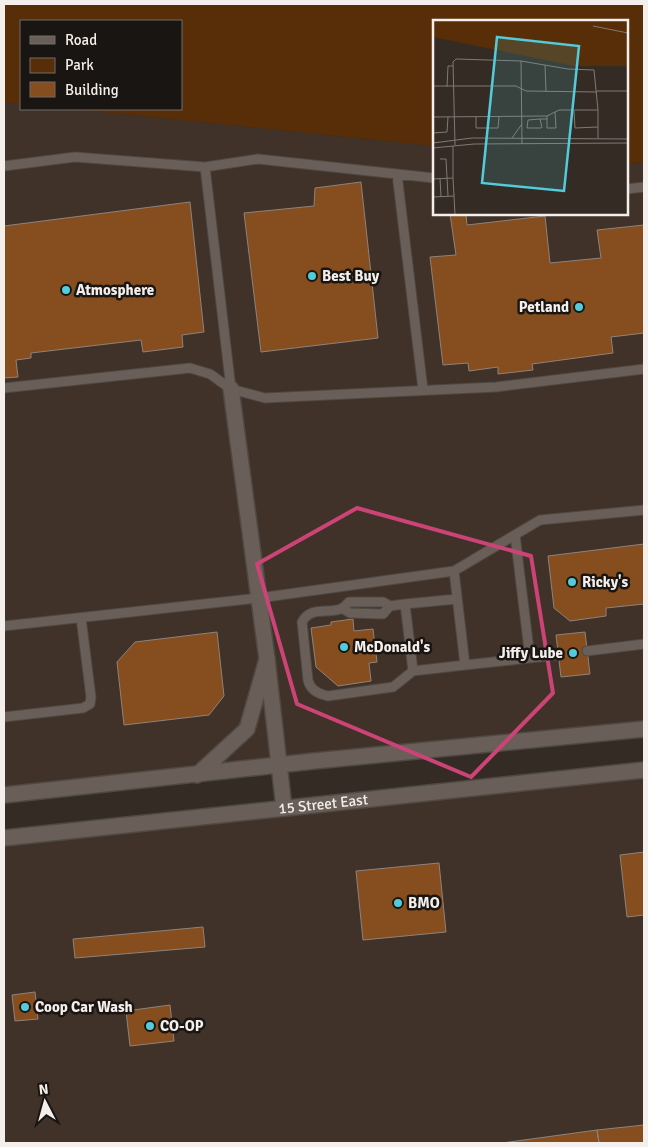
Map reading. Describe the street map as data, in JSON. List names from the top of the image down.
{
  "streets": {
    "main road": ["15 Street East"]
  },
  "places": [
    "Best Buy",
    "Atmosphere",
    "Petland",
    "Ricky's",
    "McDonald's",
    "Jiffy Lube",
    "BMO",
    "Coop Car Wash",
    "CO-OP"
  ],
  "legend": ["Road", "Park", "Building"],
  "north": "top"
}
